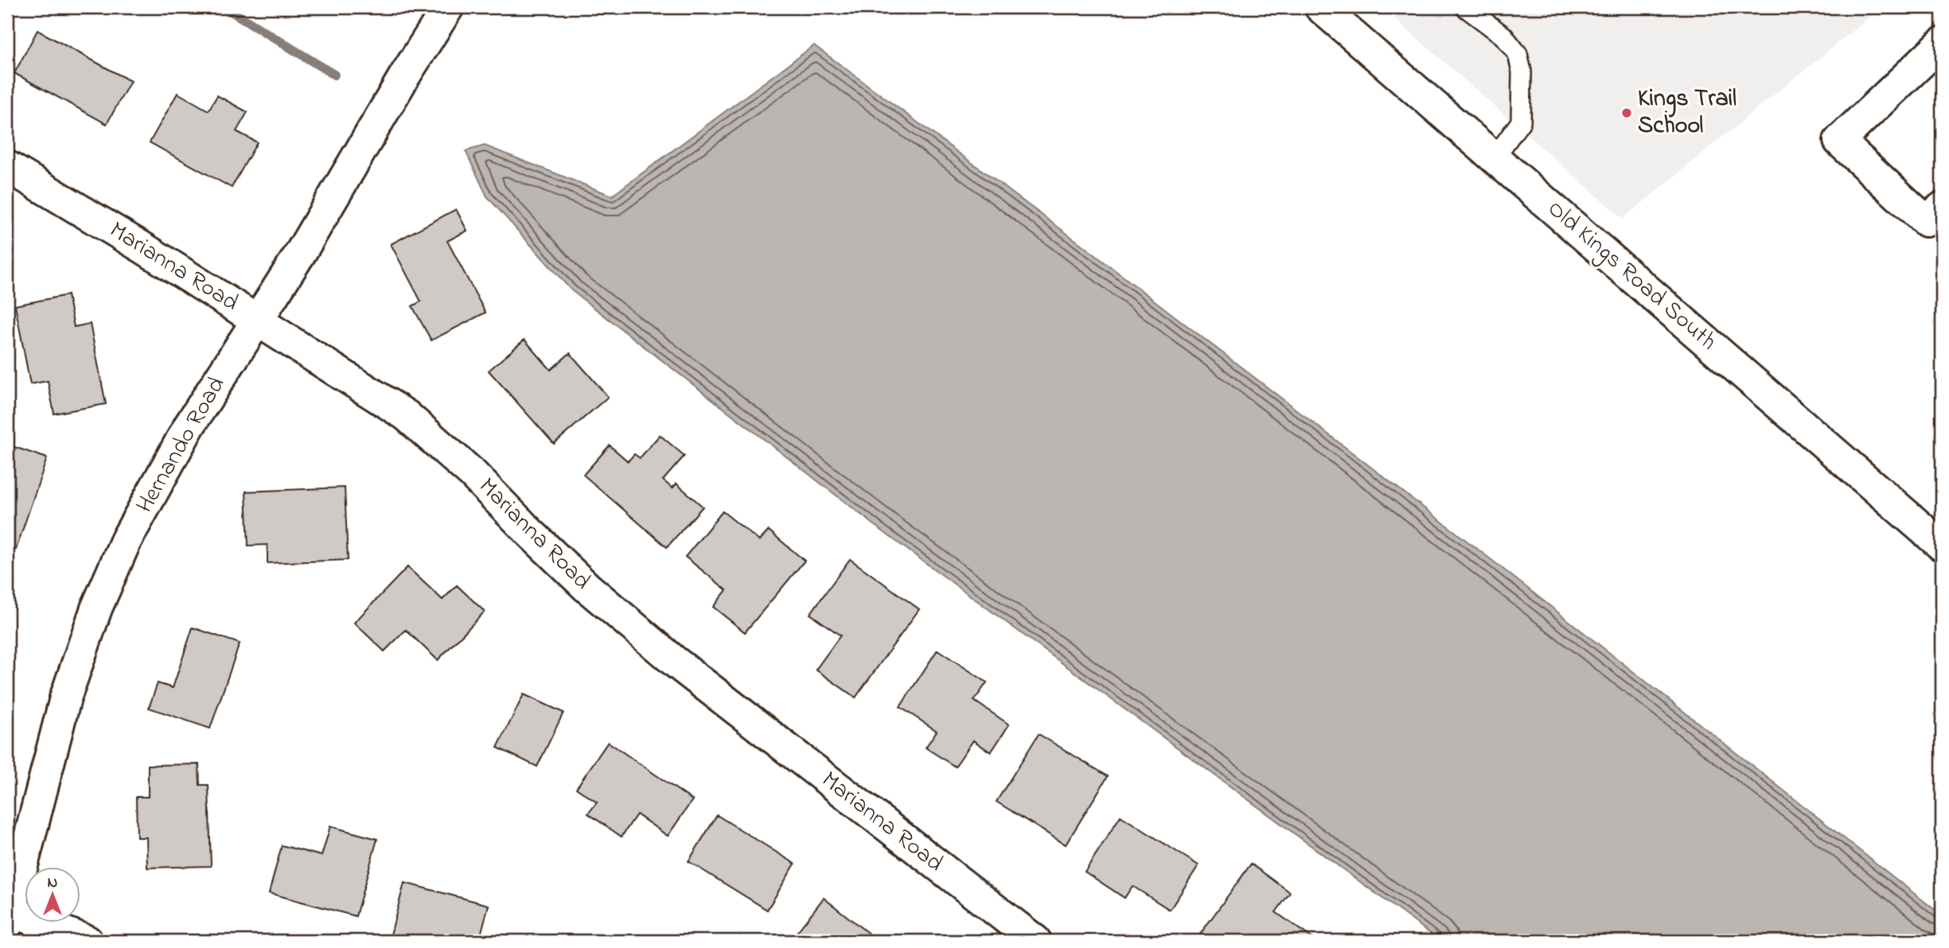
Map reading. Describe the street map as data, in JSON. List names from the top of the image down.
{
  "streets": {
    "street": ["Marianna Road", "Old Kings Road South", "Hernando Road"]
  },
  "crossings": [
    ["Marianna Road", "Hernando Road"]
  ],
  "places": ["Kings Trail School"],
  "north": "top"
}
